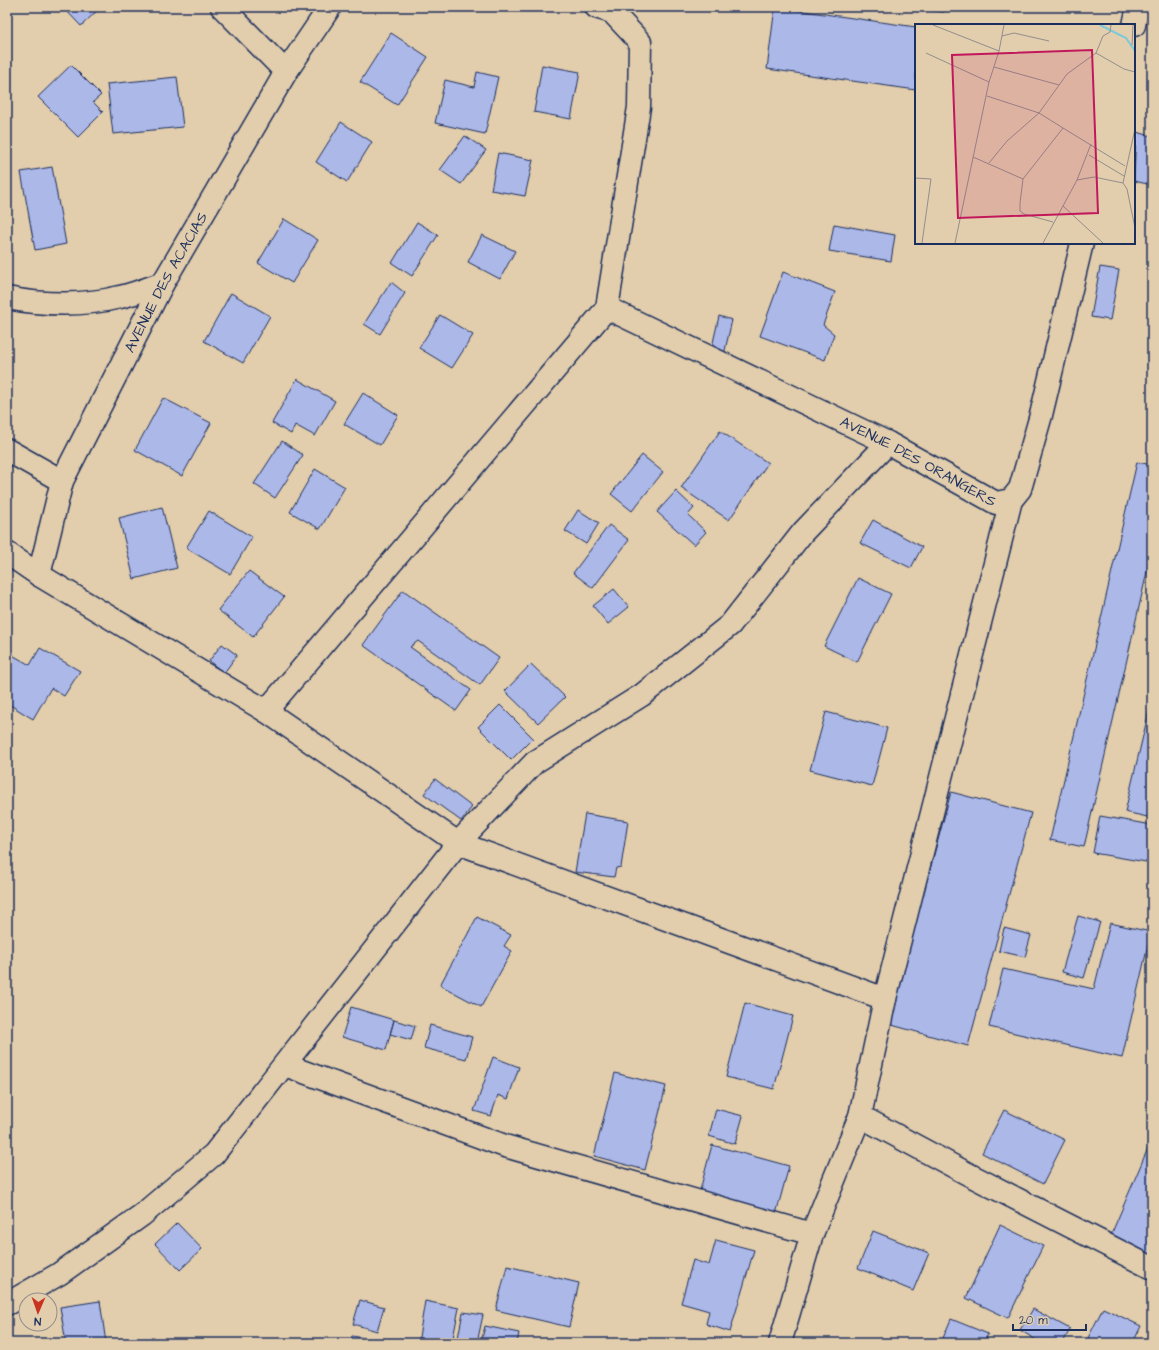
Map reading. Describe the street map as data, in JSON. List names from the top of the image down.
{
  "streets": {
    "street": ["AVENUE DES ACACIAS", "AVENUE DES ORANGERS"]
  },
  "scale_bar": "20 m",
  "north": "bottom"
}
